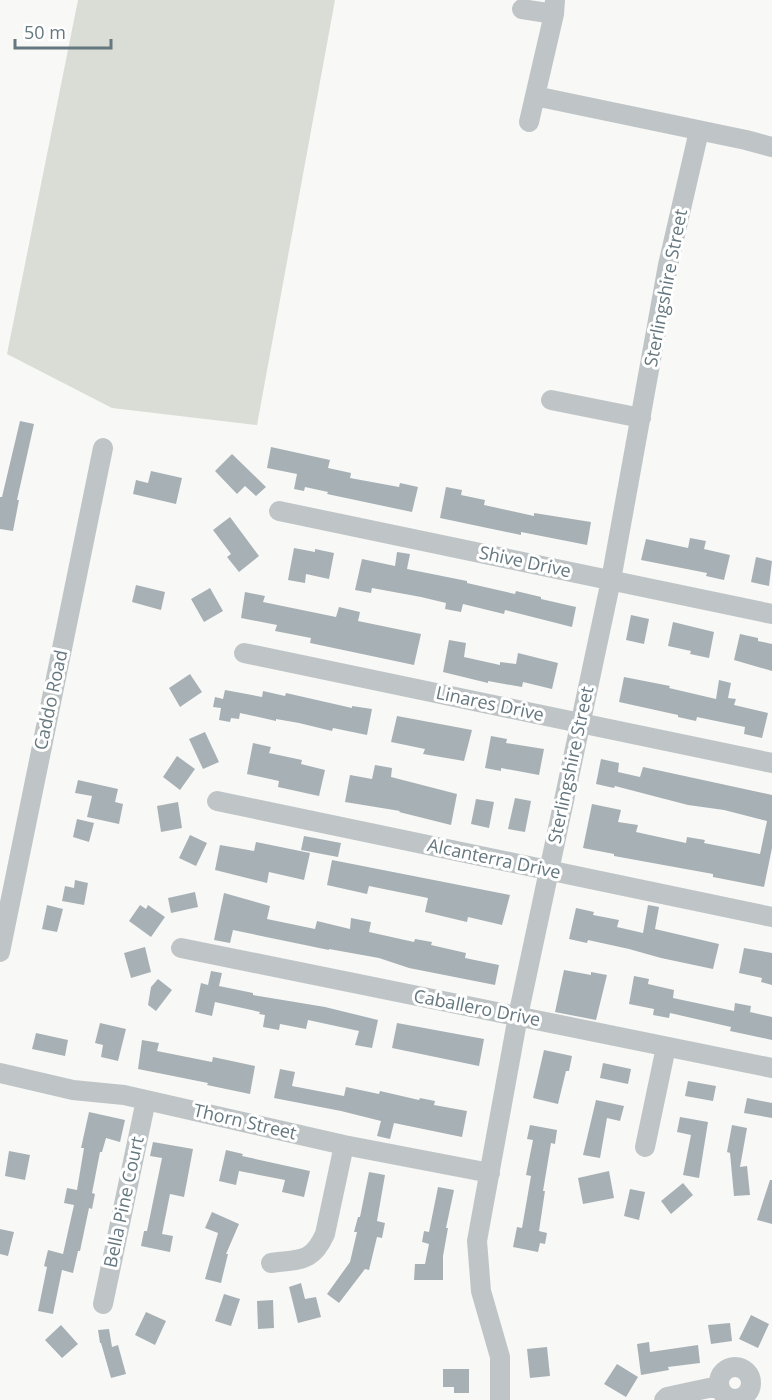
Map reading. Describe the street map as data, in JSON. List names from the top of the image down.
{
  "streets": {
    "street": [
      "Sterlingshire Street",
      "Shive Drive",
      "Caddo Road",
      "Linares Drive",
      "Alcanterra Drive",
      "Caballero Drive",
      "Thorn Street",
      "Bella Pine Court"
    ]
  },
  "crossings": [
    ["Sterlingshire Street", "Shive Drive"],
    ["Sterlingshire Street", "Linares Drive"],
    ["Sterlingshire Street", "Alcanterra Drive"],
    ["Sterlingshire Street", "Caballero Drive"],
    ["Sterlingshire Street", "Thorn Street"],
    ["Thorn Street", "Bella Pine Court"]
  ],
  "scale_bar": "50 m"
}
